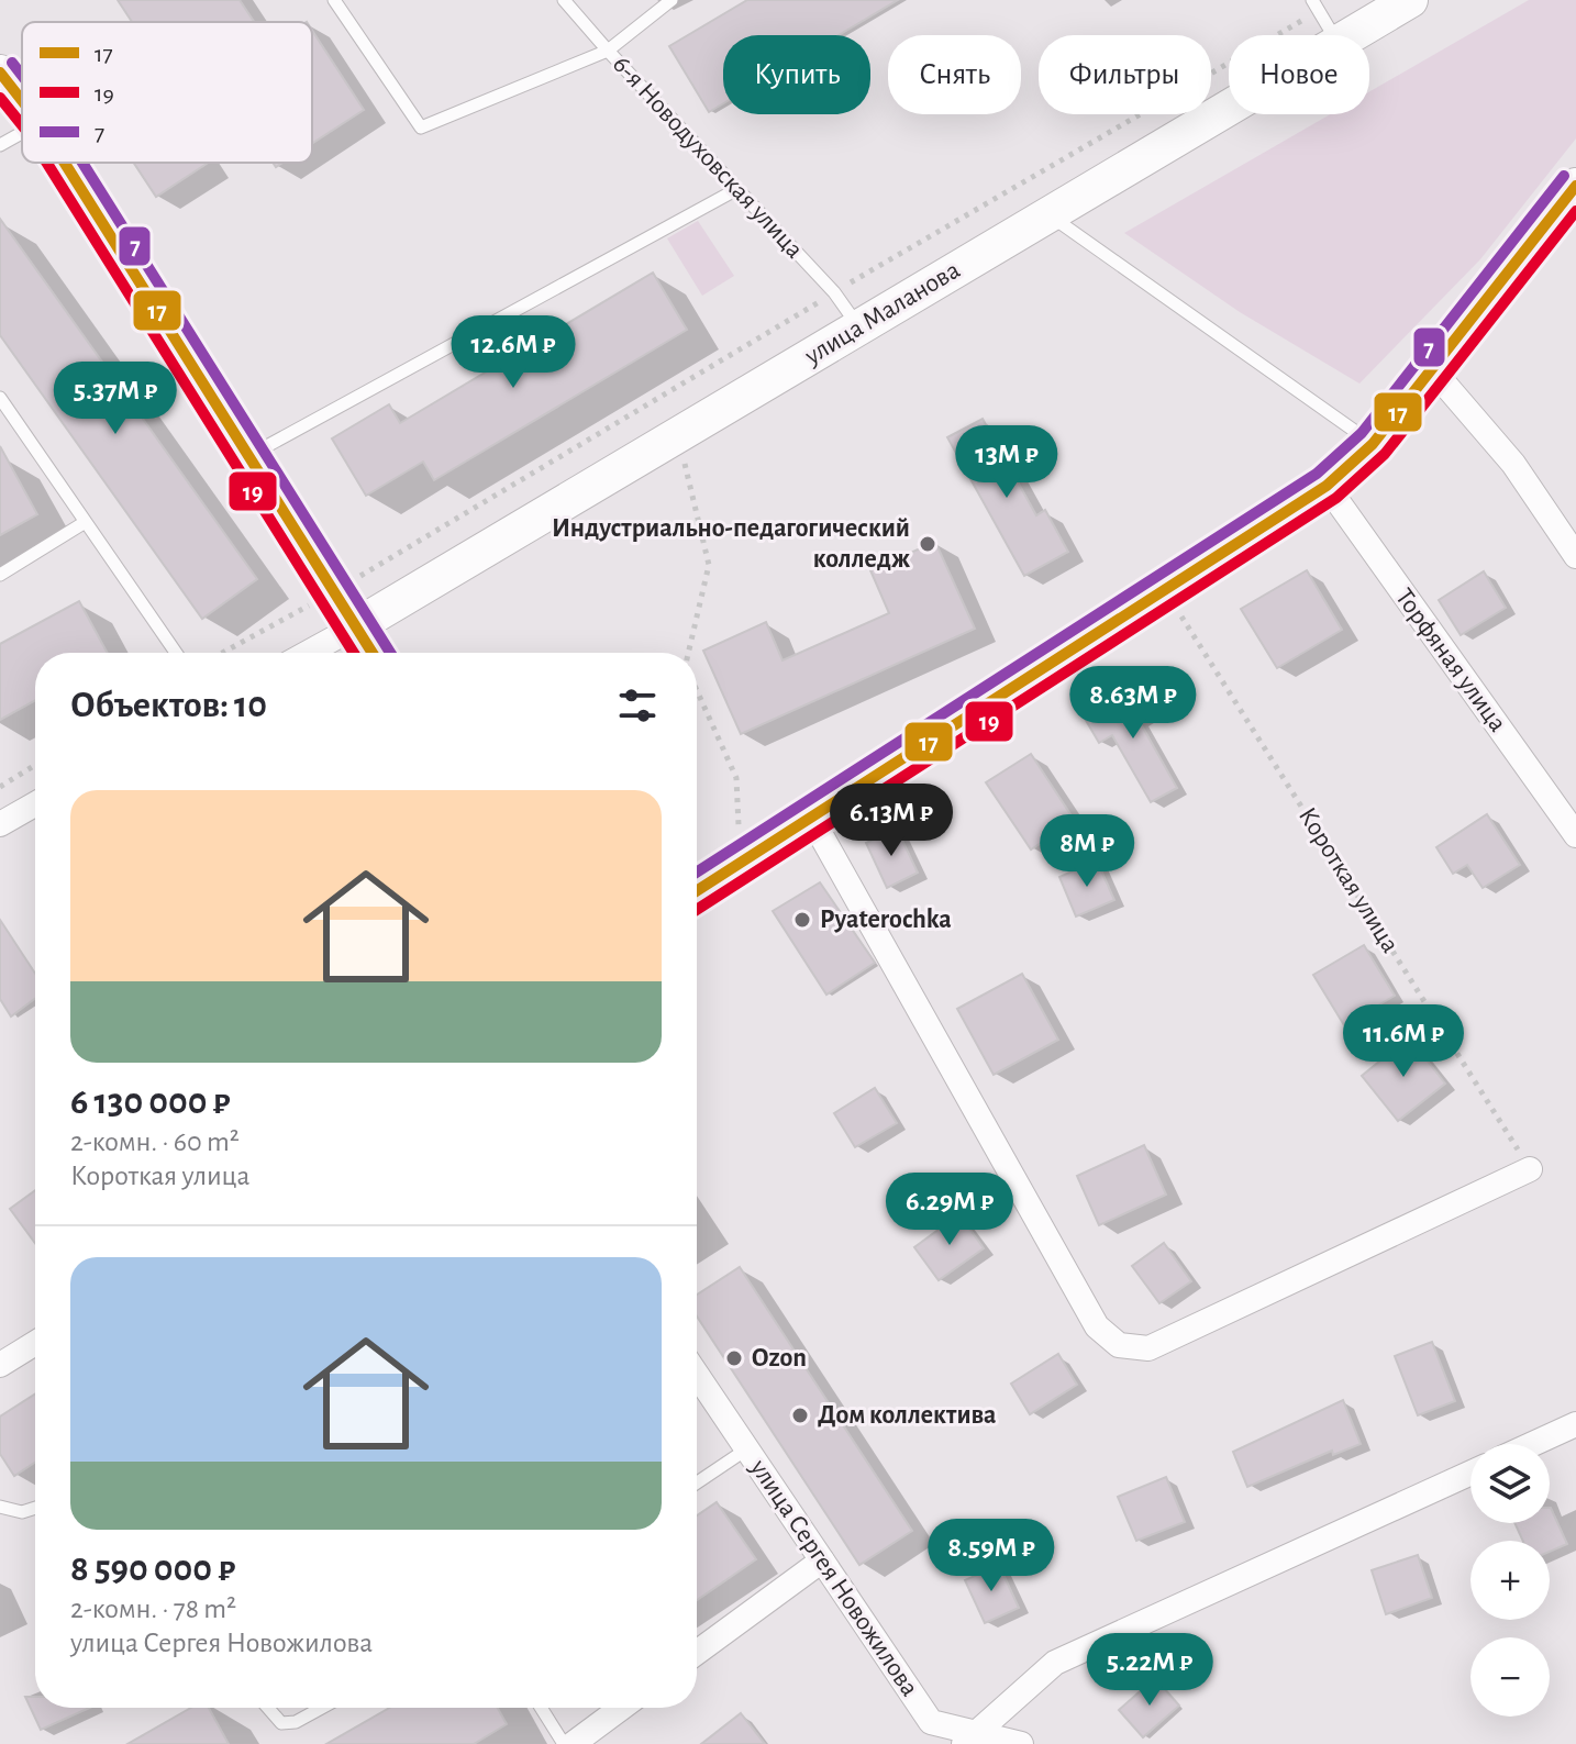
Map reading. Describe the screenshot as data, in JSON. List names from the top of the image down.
{
  "streets": {
    "street": ["улица Маланова", "Торфяная улица", "улица Сергея Новожилова"],
    "lane": ["6-я Новодуховская улица"],
    "path": ["Короткая улица"]
  },
  "crossings": [
    ["6-я Новодуховская улица", "улица Маланова"]
  ],
  "places": [
    "Индустриально-педагогический колледж",
    "Pyaterochka",
    "Ozon",
    "Дом коллектива"
  ],
  "lines": ["transit line 7", "transit line 17", "transit line 19"],
  "legend": ["17", "19", "7"],
  "page": {
    "chip": [
      "Купить",
      "Снять",
      "Фильтры",
      "Новое"
    ],
    "price": [
      "12.6M ₽",
      "5.37M ₽",
      "13M ₽",
      "8.63M ₽",
      "6.13M ₽",
      "8M ₽",
      "11.6M ₽",
      "6.29M ₽",
      "8.59M ₽",
      "5.22M ₽"
    ],
    "heading": "Объектов: 10",
    "list": [
      {
        "name": "6 130 000 ₽",
        "note": "2-комн. · 60 m² · Короткая улица"
      },
      {
        "name": "8 590 000 ₽",
        "note": "2-комн. · 78 m² · улица Сергея Новожилова"
      }
    ],
    "map_buttons": ["+", "−"]
  }
}
